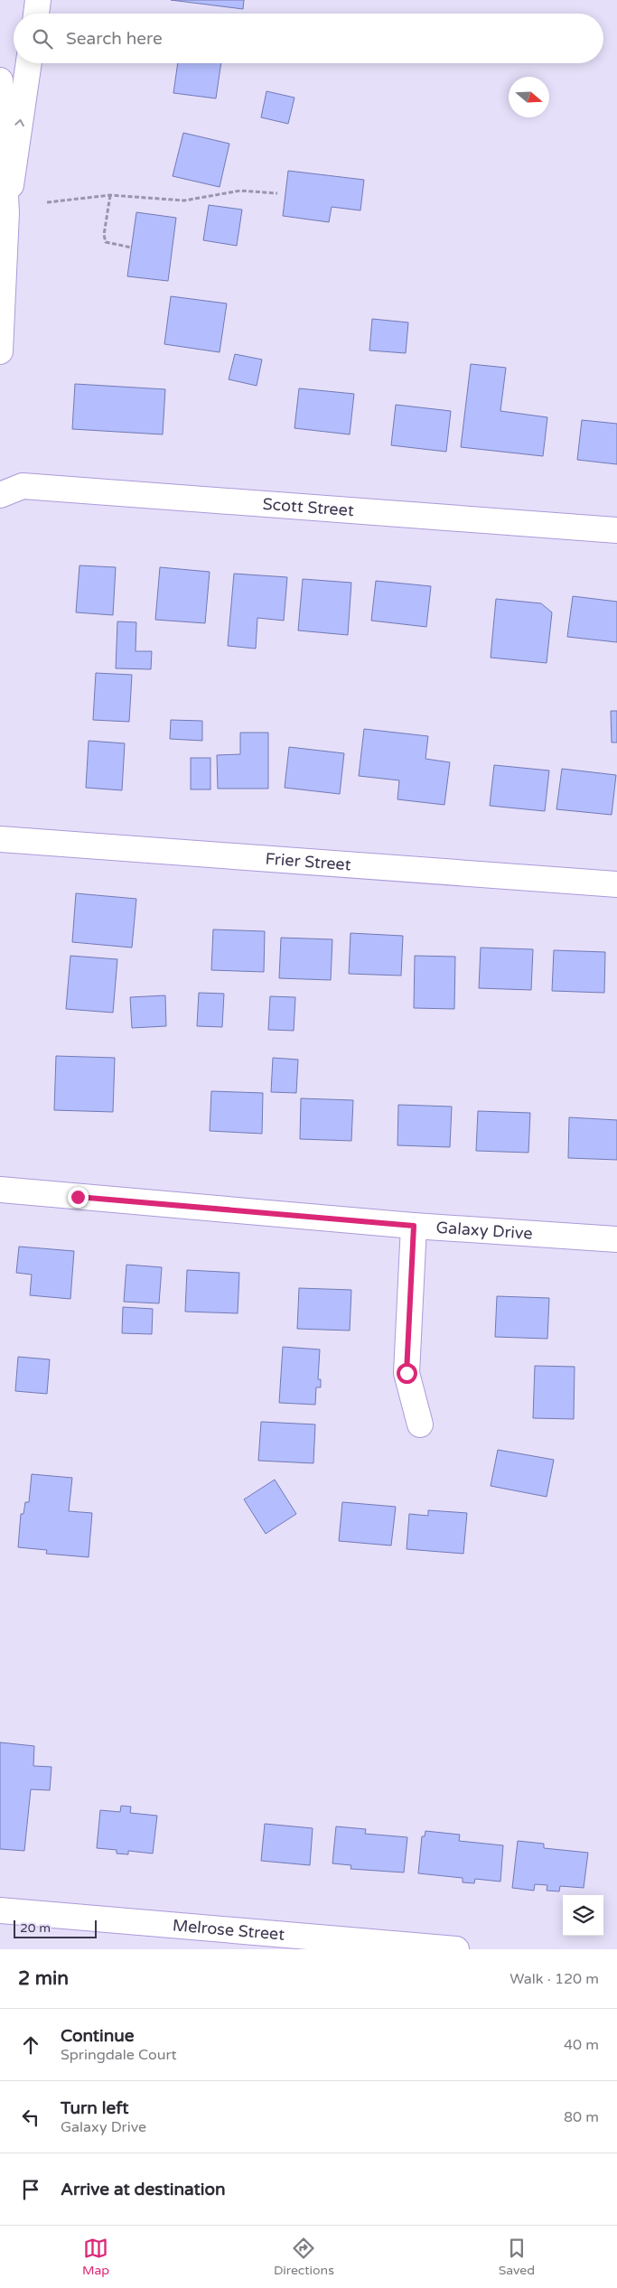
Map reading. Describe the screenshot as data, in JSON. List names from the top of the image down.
{
  "streets": {
    "street": [
      "Scott Street",
      "Frier Street",
      "Galaxy Drive",
      "Melrose Street"
    ]
  },
  "scale_bar": "20 m",
  "north": "right",
  "page": {
    "search": "Search here",
    "scale": "20 m",
    "heading": ["2 min", "Walk · 120 m"],
    "list": [
      ["Continue", "Springdale Court", "40 m"],
      ["Turn left", "Galaxy Drive", "80 m"],
      "Arrive at destination"
    ],
    "nav": ["Map", "Directions", "Saved"]
  }
}
